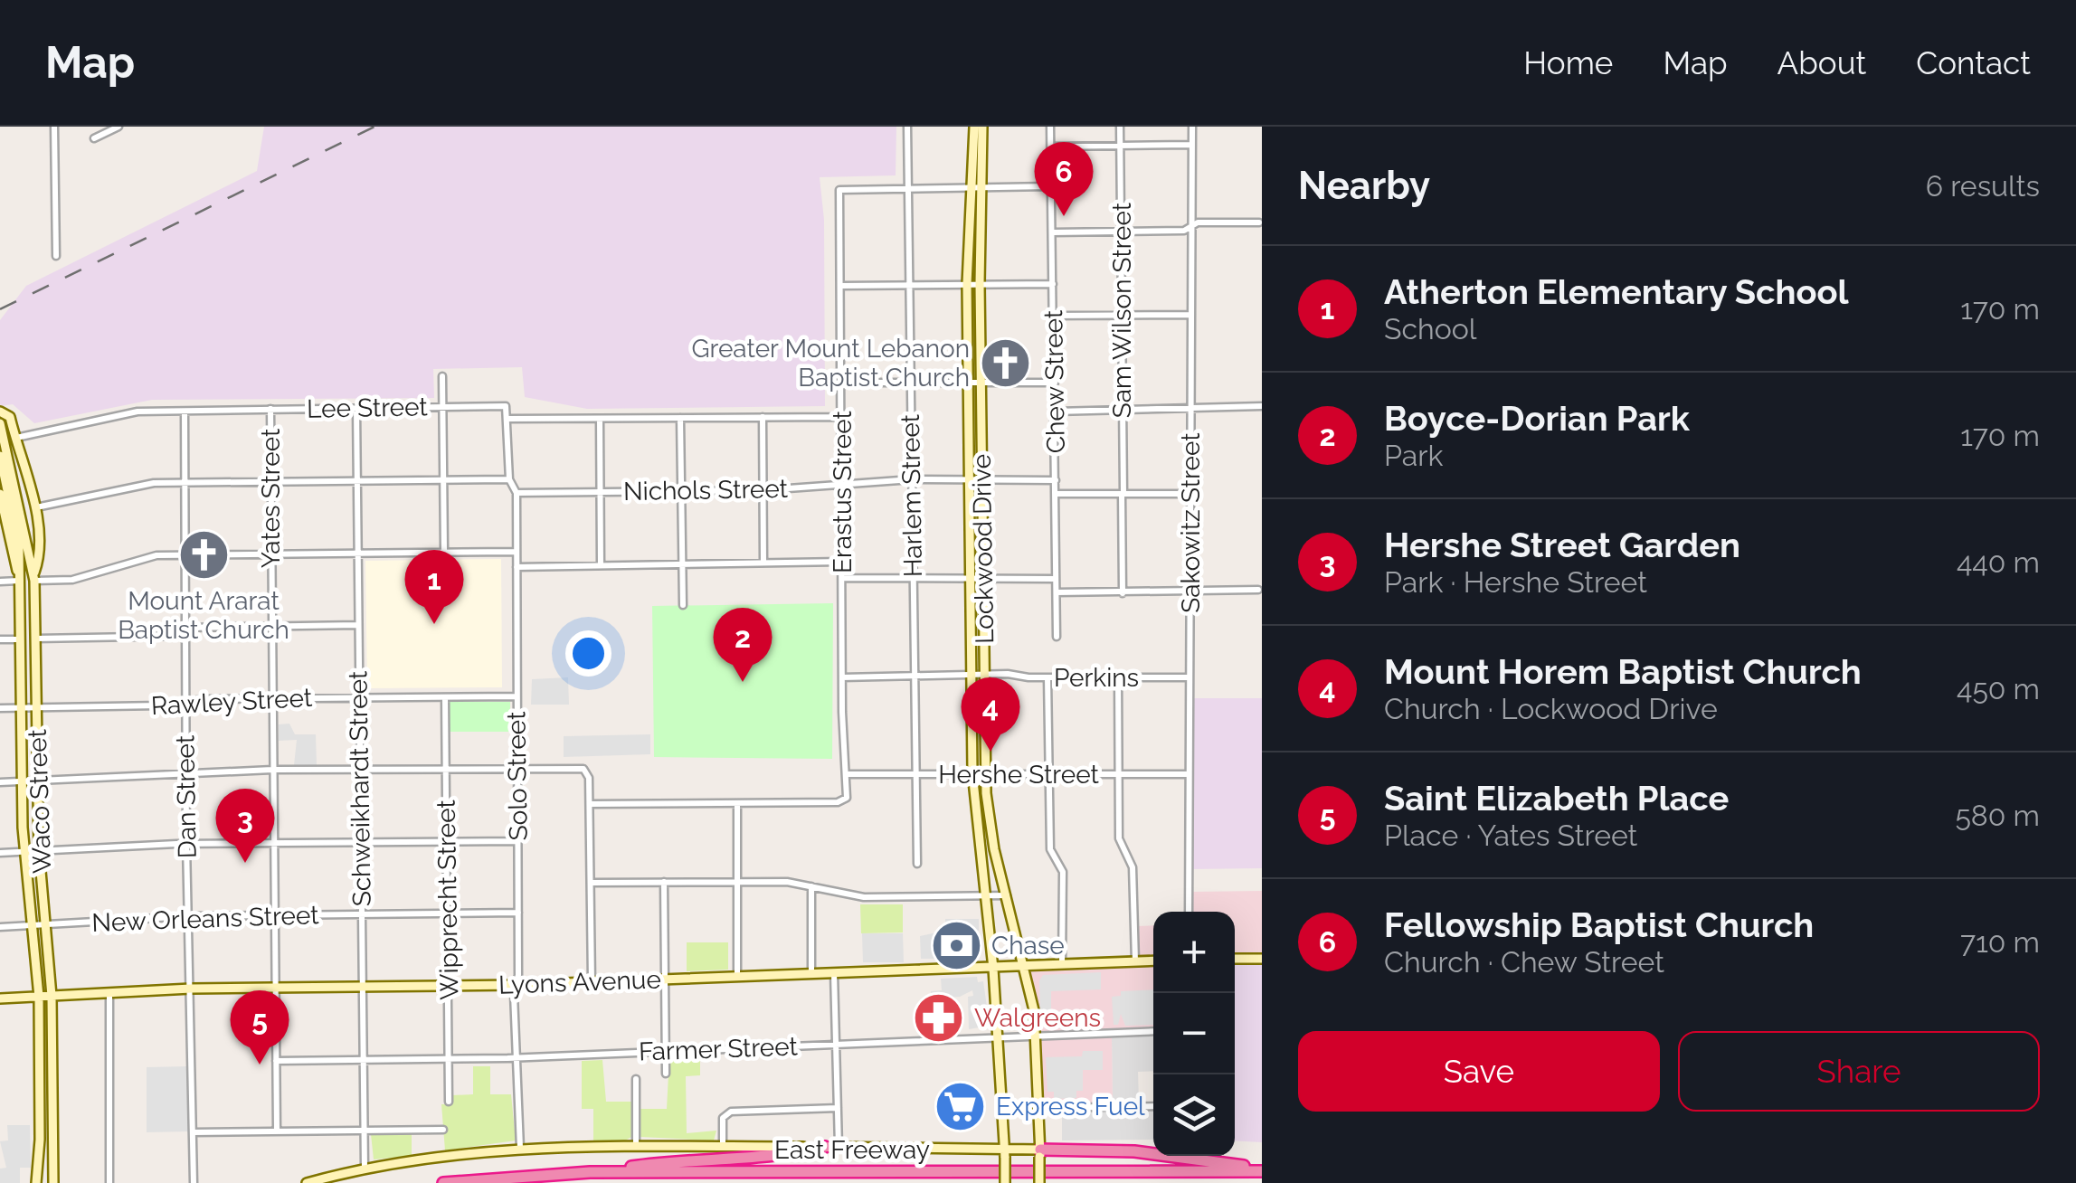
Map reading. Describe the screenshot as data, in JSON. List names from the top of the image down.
{
  "streets": {
    "highway": ["East Freeway"],
    "main road": ["Lockwood Drive", "Waco Street", "Lyons Avenue"],
    "street": [
      "Sam Wilson Street",
      "Chew Street",
      "Lee Street",
      "Nichols Street",
      "Erastus Street",
      "Harlem Street",
      "Yates Street",
      "Sakowitz Street",
      "Perkins",
      "Rawley Street",
      "Hershe Street",
      "Solo Street",
      "Schweikhardt Street",
      "Dan Street",
      "Wipprecht Street",
      "New Orleans Street",
      "Farmer Street"
    ]
  },
  "crossings": [
    ["Chew Street", "Nichols Street"],
    ["Lee Street", "Yates Street"],
    ["Lee Street", "Schweikhardt Street"],
    ["Lee Street", "Dan Street"],
    ["Nichols Street", "Erastus Street"],
    ["Nichols Street", "Harlem Street"],
    ["Nichols Street", "Lockwood Drive"],
    ["Nichols Street", "Solo Street"],
    ["Erastus Street", "Harlem Street"],
    ["Erastus Street", "Perkins"],
    ["Erastus Street", "Hershe Street"],
    ["Harlem Street", "Perkins"],
    ["Harlem Street", "Hershe Street"],
    ["Yates Street", "Rawley Street"],
    ["Yates Street", "New Orleans Street"],
    ["Yates Street", "Lyons Avenue"],
    ["Yates Street", "Farmer Street"],
    ["Sakowitz Street", "Perkins"],
    ["Sakowitz Street", "Hershe Street"],
    ["Lockwood Drive", "Perkins"],
    ["Lockwood Drive", "Hershe Street"],
    ["Lockwood Drive", "Lyons Avenue"],
    ["Lockwood Drive", "Farmer Street"],
    ["Rawley Street", "Solo Street"],
    ["Rawley Street", "Schweikhardt Street"],
    ["Rawley Street", "Dan Street"],
    ["Rawley Street", "Waco Street"],
    ["Rawley Street", "Wipprecht Street"],
    ["Solo Street", "New Orleans Street"],
    ["Solo Street", "Lyons Avenue"],
    ["Solo Street", "Farmer Street"],
    ["Schweikhardt Street", "New Orleans Street"],
    ["Schweikhardt Street", "Lyons Avenue"],
    ["Schweikhardt Street", "Farmer Street"],
    ["Dan Street", "New Orleans Street"],
    ["Dan Street", "Lyons Avenue"],
    ["Waco Street", "New Orleans Street"],
    ["Waco Street", "Lyons Avenue"],
    ["Wipprecht Street", "New Orleans Street"],
    ["Wipprecht Street", "Lyons Avenue"],
    ["Wipprecht Street", "Farmer Street"]
  ],
  "places": {
    "church": ["Greater Mount Lebanon Baptist Church", "Mount Ararat Baptist Church"],
    "bank": ["Chase"],
    "pharmacy": ["Walgreens"],
    "supermarket": ["Express Fuel"]
  },
  "page": {
    "header": "Map",
    "nav": [
      "Home",
      "Map",
      "About",
      "Contact"
    ],
    "heading": ["Nearby", "6 results"],
    "pins": [
      "6",
      "1",
      "2",
      "4",
      "3",
      "5"
    ],
    "list": [
      {
        "mark": "1",
        "name": "Atherton Elementary School",
        "note": "School",
        "value": "170 m"
      },
      {
        "mark": "2",
        "name": "Boyce-Dorian Park",
        "note": "Park",
        "value": "170 m"
      },
      {
        "mark": "3",
        "name": "Hershe Street Garden",
        "note": "Park · Hershe Street",
        "value": "440 m"
      },
      {
        "mark": "4",
        "name": "Mount Horem Baptist Church",
        "note": "Church · Lockwood Drive",
        "value": "450 m"
      },
      {
        "mark": "5",
        "name": "Saint Elizabeth Place",
        "note": "Place · Yates Street",
        "value": "580 m"
      },
      {
        "mark": "6",
        "name": "Fellowship Baptist Church",
        "note": "Church · Chew Street",
        "value": "710 m"
      }
    ],
    "map_buttons": ["+", "−"],
    "buttons": ["Save", "Share"]
  }
}
